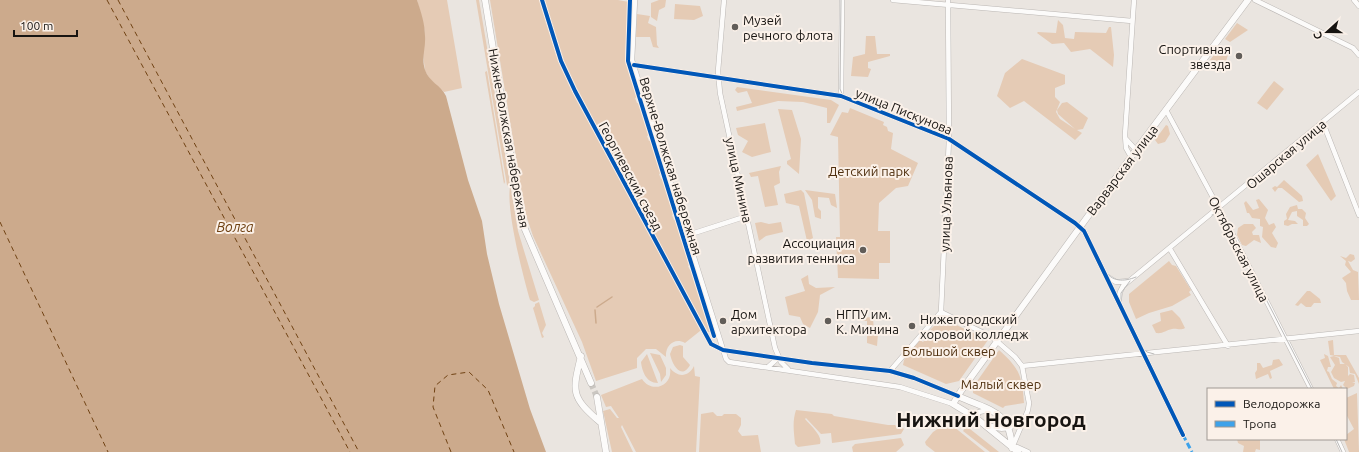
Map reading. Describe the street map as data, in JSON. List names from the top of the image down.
{
  "streets": {
    "main road": ["Нижне-Волжская набережная", "Варварская улица"],
    "street": [
      "улица Пискунова",
      "Ошарская улица",
      "Верхне-Волжская набережная",
      "Георгиевский съезд",
      "улица Минина",
      "улица Ульянова",
      "Октябрьская улица"
    ]
  },
  "crossings": [
    ["улица Пискунова", "Верхне-Волжская набережная"],
    ["улица Пискунова", "Варварская улица"],
    ["улица Пискунова", "улица Минина"],
    ["улица Пискунова", "улица Ульянова"],
    ["Ошарская улица", "Октябрьская улица"],
    ["Верхне-Волжская набережная", "Георгиевский съезд"],
    ["Варварская улица", "Октябрьская улица"]
  ],
  "districts": ["Нижний Новгород"],
  "water": ["Волга"],
  "parks": ["Детский парк", "Большой сквер", "Малый сквер"],
  "places": [
    "Музей речного флота",
    "Спортивная звезда",
    "Ассоциация развития тенниса",
    "Дом архитектора",
    "НГПУ им. К. Минина",
    "Нижегородский хоровой колледж"
  ],
  "legend": ["Велодорожка", "Тропа"],
  "scale_bar": "100 m",
  "north": "left"
}
